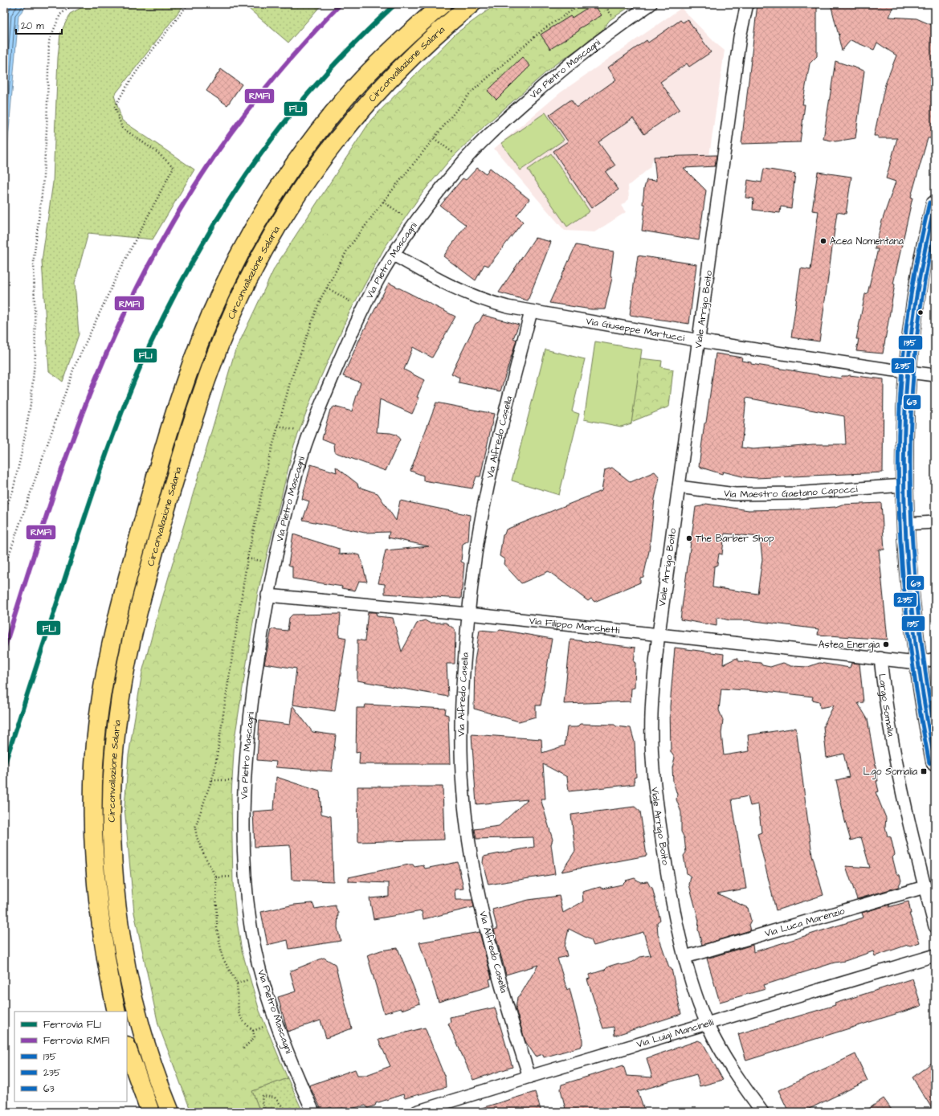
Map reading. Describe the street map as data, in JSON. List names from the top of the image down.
{
  "streets": {
    "highway": ["Circonvallazione Salaria"],
    "street": [
      "Via Pietro Mascagni",
      "Viale Arrigo Boito",
      "Via Giuseppe Martucci",
      "Via Alfredo Casella",
      "Via Maestro Gaetano Capocci",
      "Via Filippo Marchetti",
      "Largo Somalia",
      "Via Luca Marenzio",
      "Via Luigi Mancinelli"
    ]
  },
  "crossings": [
    ["Via Pietro Mascagni", "Via Giuseppe Martucci"],
    ["Via Pietro Mascagni", "Via Filippo Marchetti"],
    ["Viale Arrigo Boito", "Via Giuseppe Martucci"],
    ["Viale Arrigo Boito", "Via Maestro Gaetano Capocci"],
    ["Viale Arrigo Boito", "Via Filippo Marchetti"],
    ["Viale Arrigo Boito", "Via Luca Marenzio"],
    ["Viale Arrigo Boito", "Via Luigi Mancinelli"],
    ["Via Giuseppe Martucci", "Via Alfredo Casella"],
    ["Via Alfredo Casella", "Via Filippo Marchetti"],
    ["Via Alfredo Casella", "Via Luigi Mancinelli"],
    ["Via Filippo Marchetti", "Largo Somalia"],
    ["Largo Somalia", "Via Luca Marenzio"]
  ],
  "places": {
    "other": ["Acea Nomentana", "The Barber Shop", "Astea Energia"],
    "transit": ["L.go Somalia"]
  },
  "lines": [
    "rail line FL1",
    "rail line RMFI",
    "transit line 235",
    "transit line 135",
    "transit line 63"
  ],
  "legend": [
    "Ferrovia FL1",
    "Ferrovia RMFI",
    "135",
    "235",
    "63"
  ],
  "scale_bar": "20 m"
}
